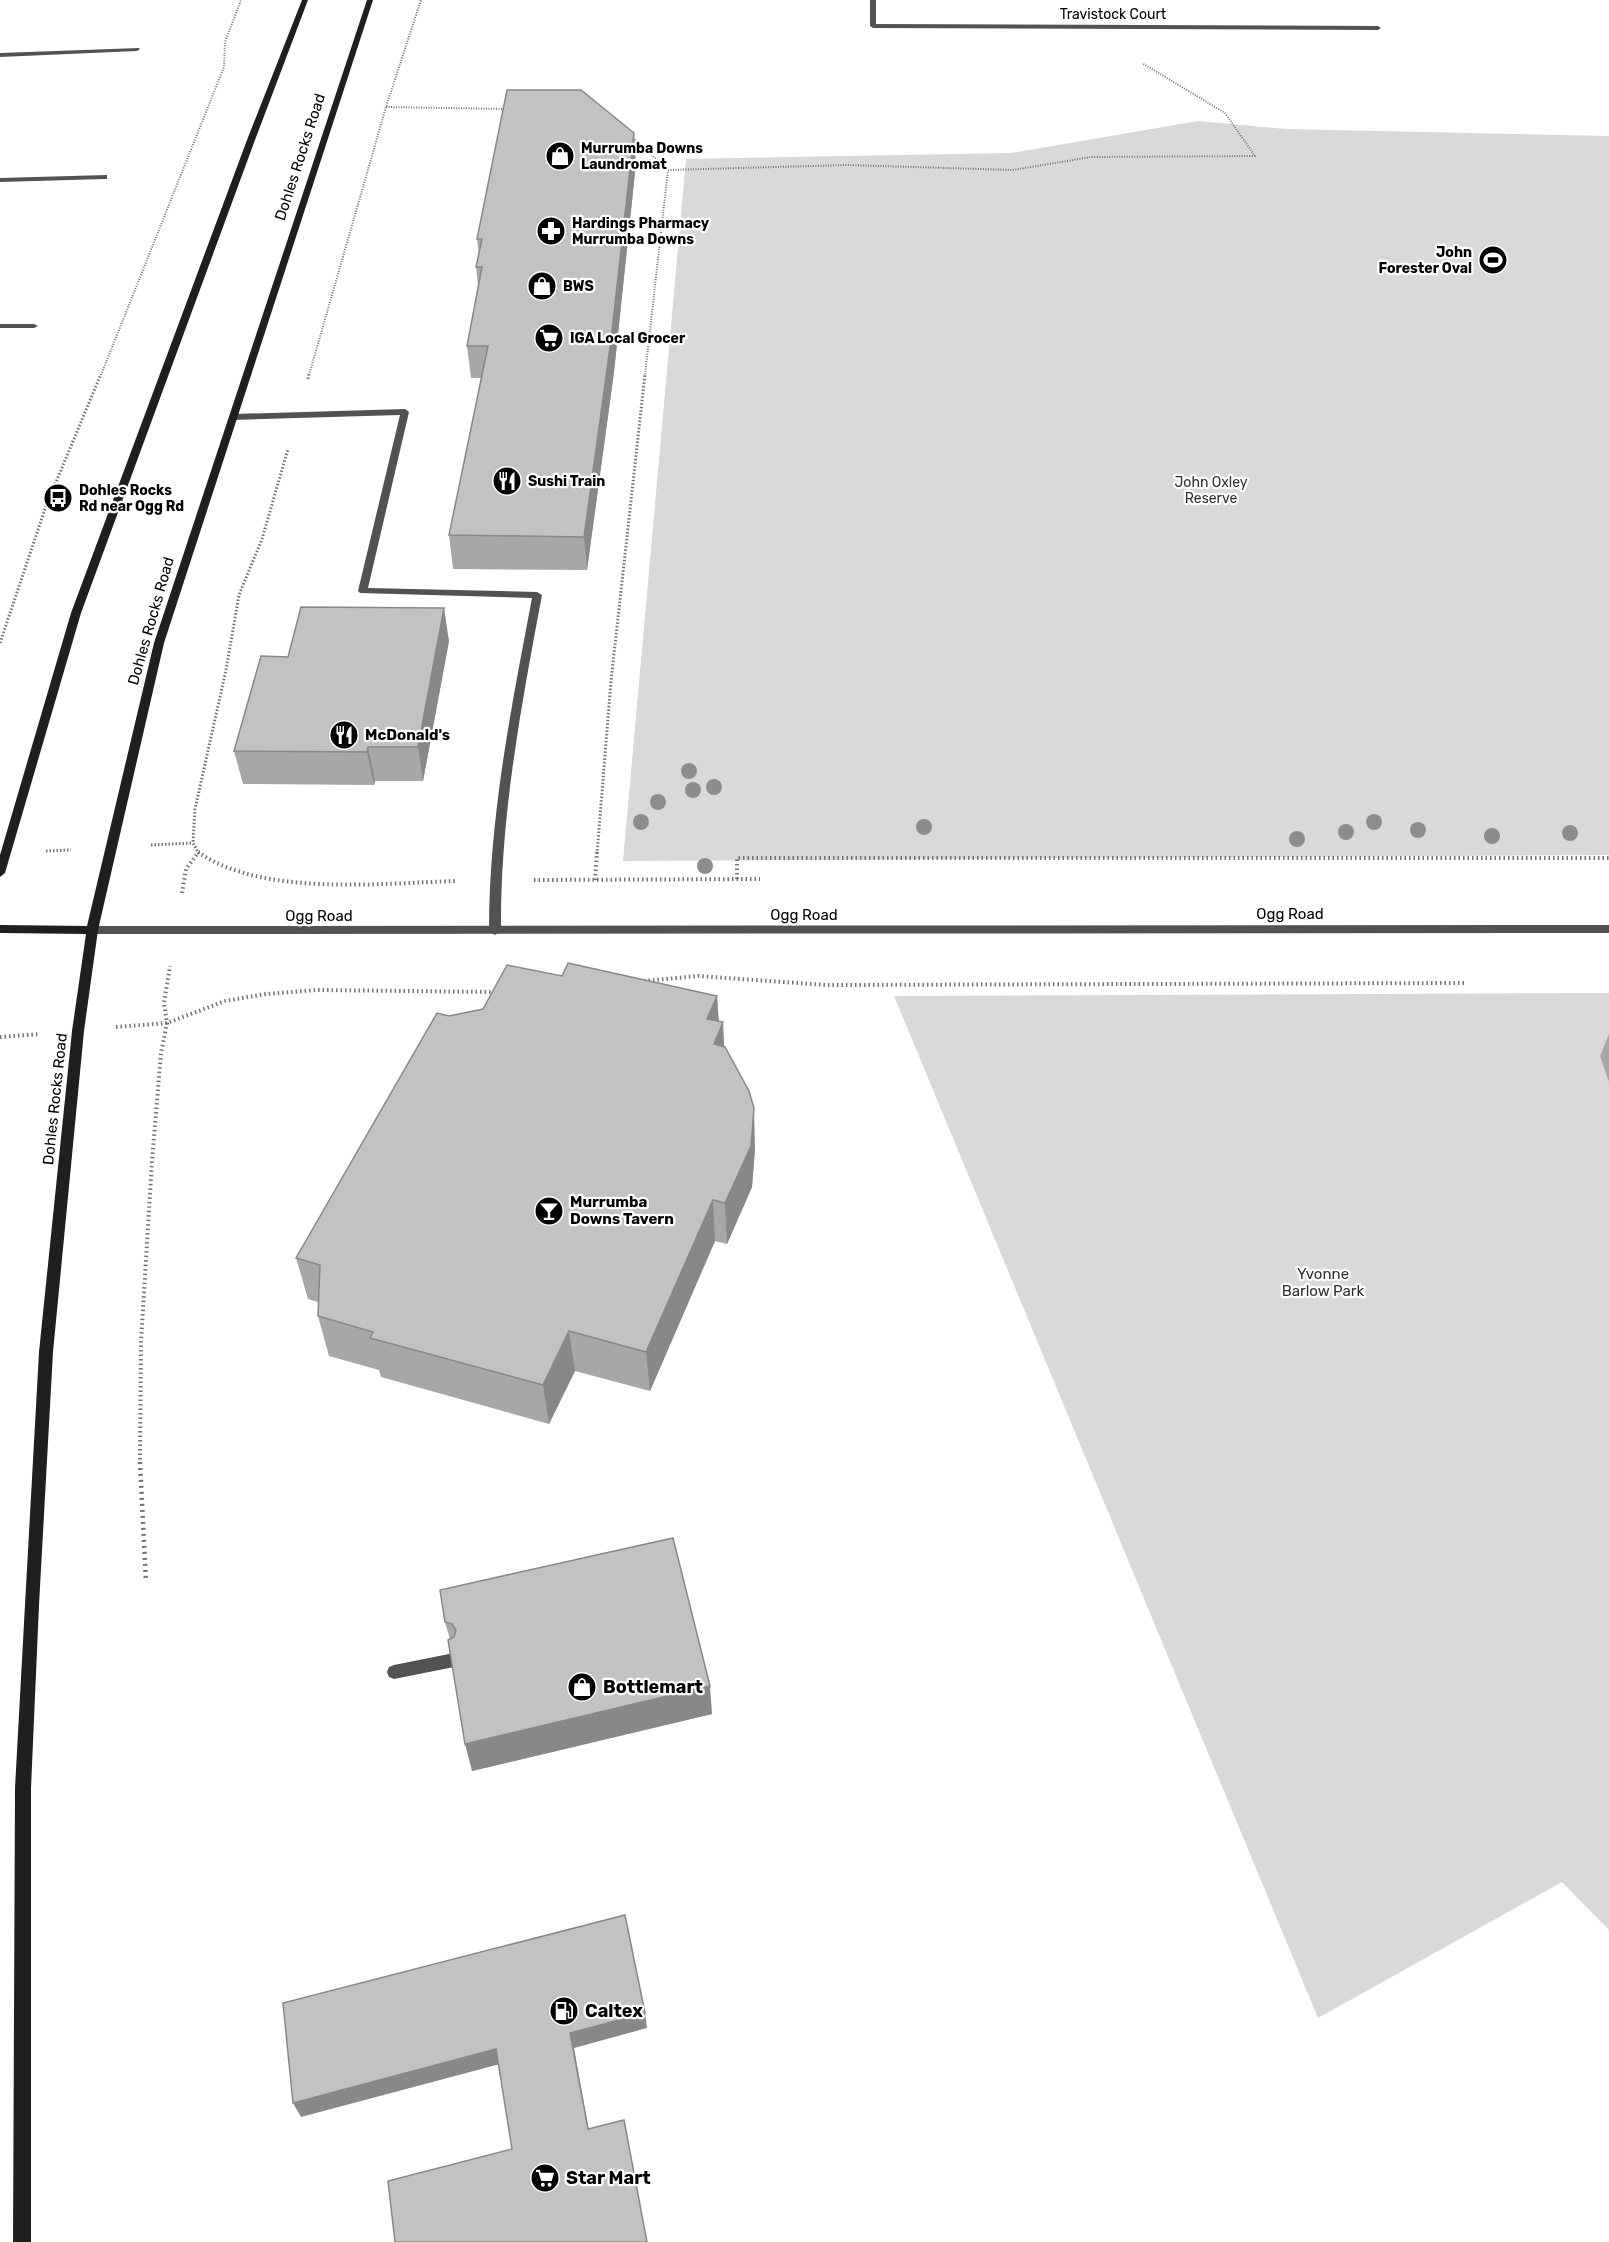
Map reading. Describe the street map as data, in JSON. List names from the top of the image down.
{
  "streets": {
    "main road": ["Dohles Rocks Road", "Ogg Road"],
    "street": ["Travistock Court"]
  },
  "crossings": [
    ["Dohles Rocks Road", "Ogg Road"]
  ],
  "parks": ["John Oxley Reserve", "Yvonne Barlow Park"],
  "places": {
    "shop": ["Murrumba Downs Laundromat", "BWS", "Bottlemart"],
    "pharmacy": ["Hardings Pharmacy Murrumba Downs"],
    "sports": ["John Forester Oval"],
    "supermarket": ["IGA Local Grocer", "Star Mart"],
    "restaurant": ["Sushi Train", "McDonald's"],
    "bus stop": ["Dohles Rocks Rd near Ogg Rd"],
    "bar": ["Murrumba Downs Tavern"],
    "fuel station": ["Caltex"]
  }
}
